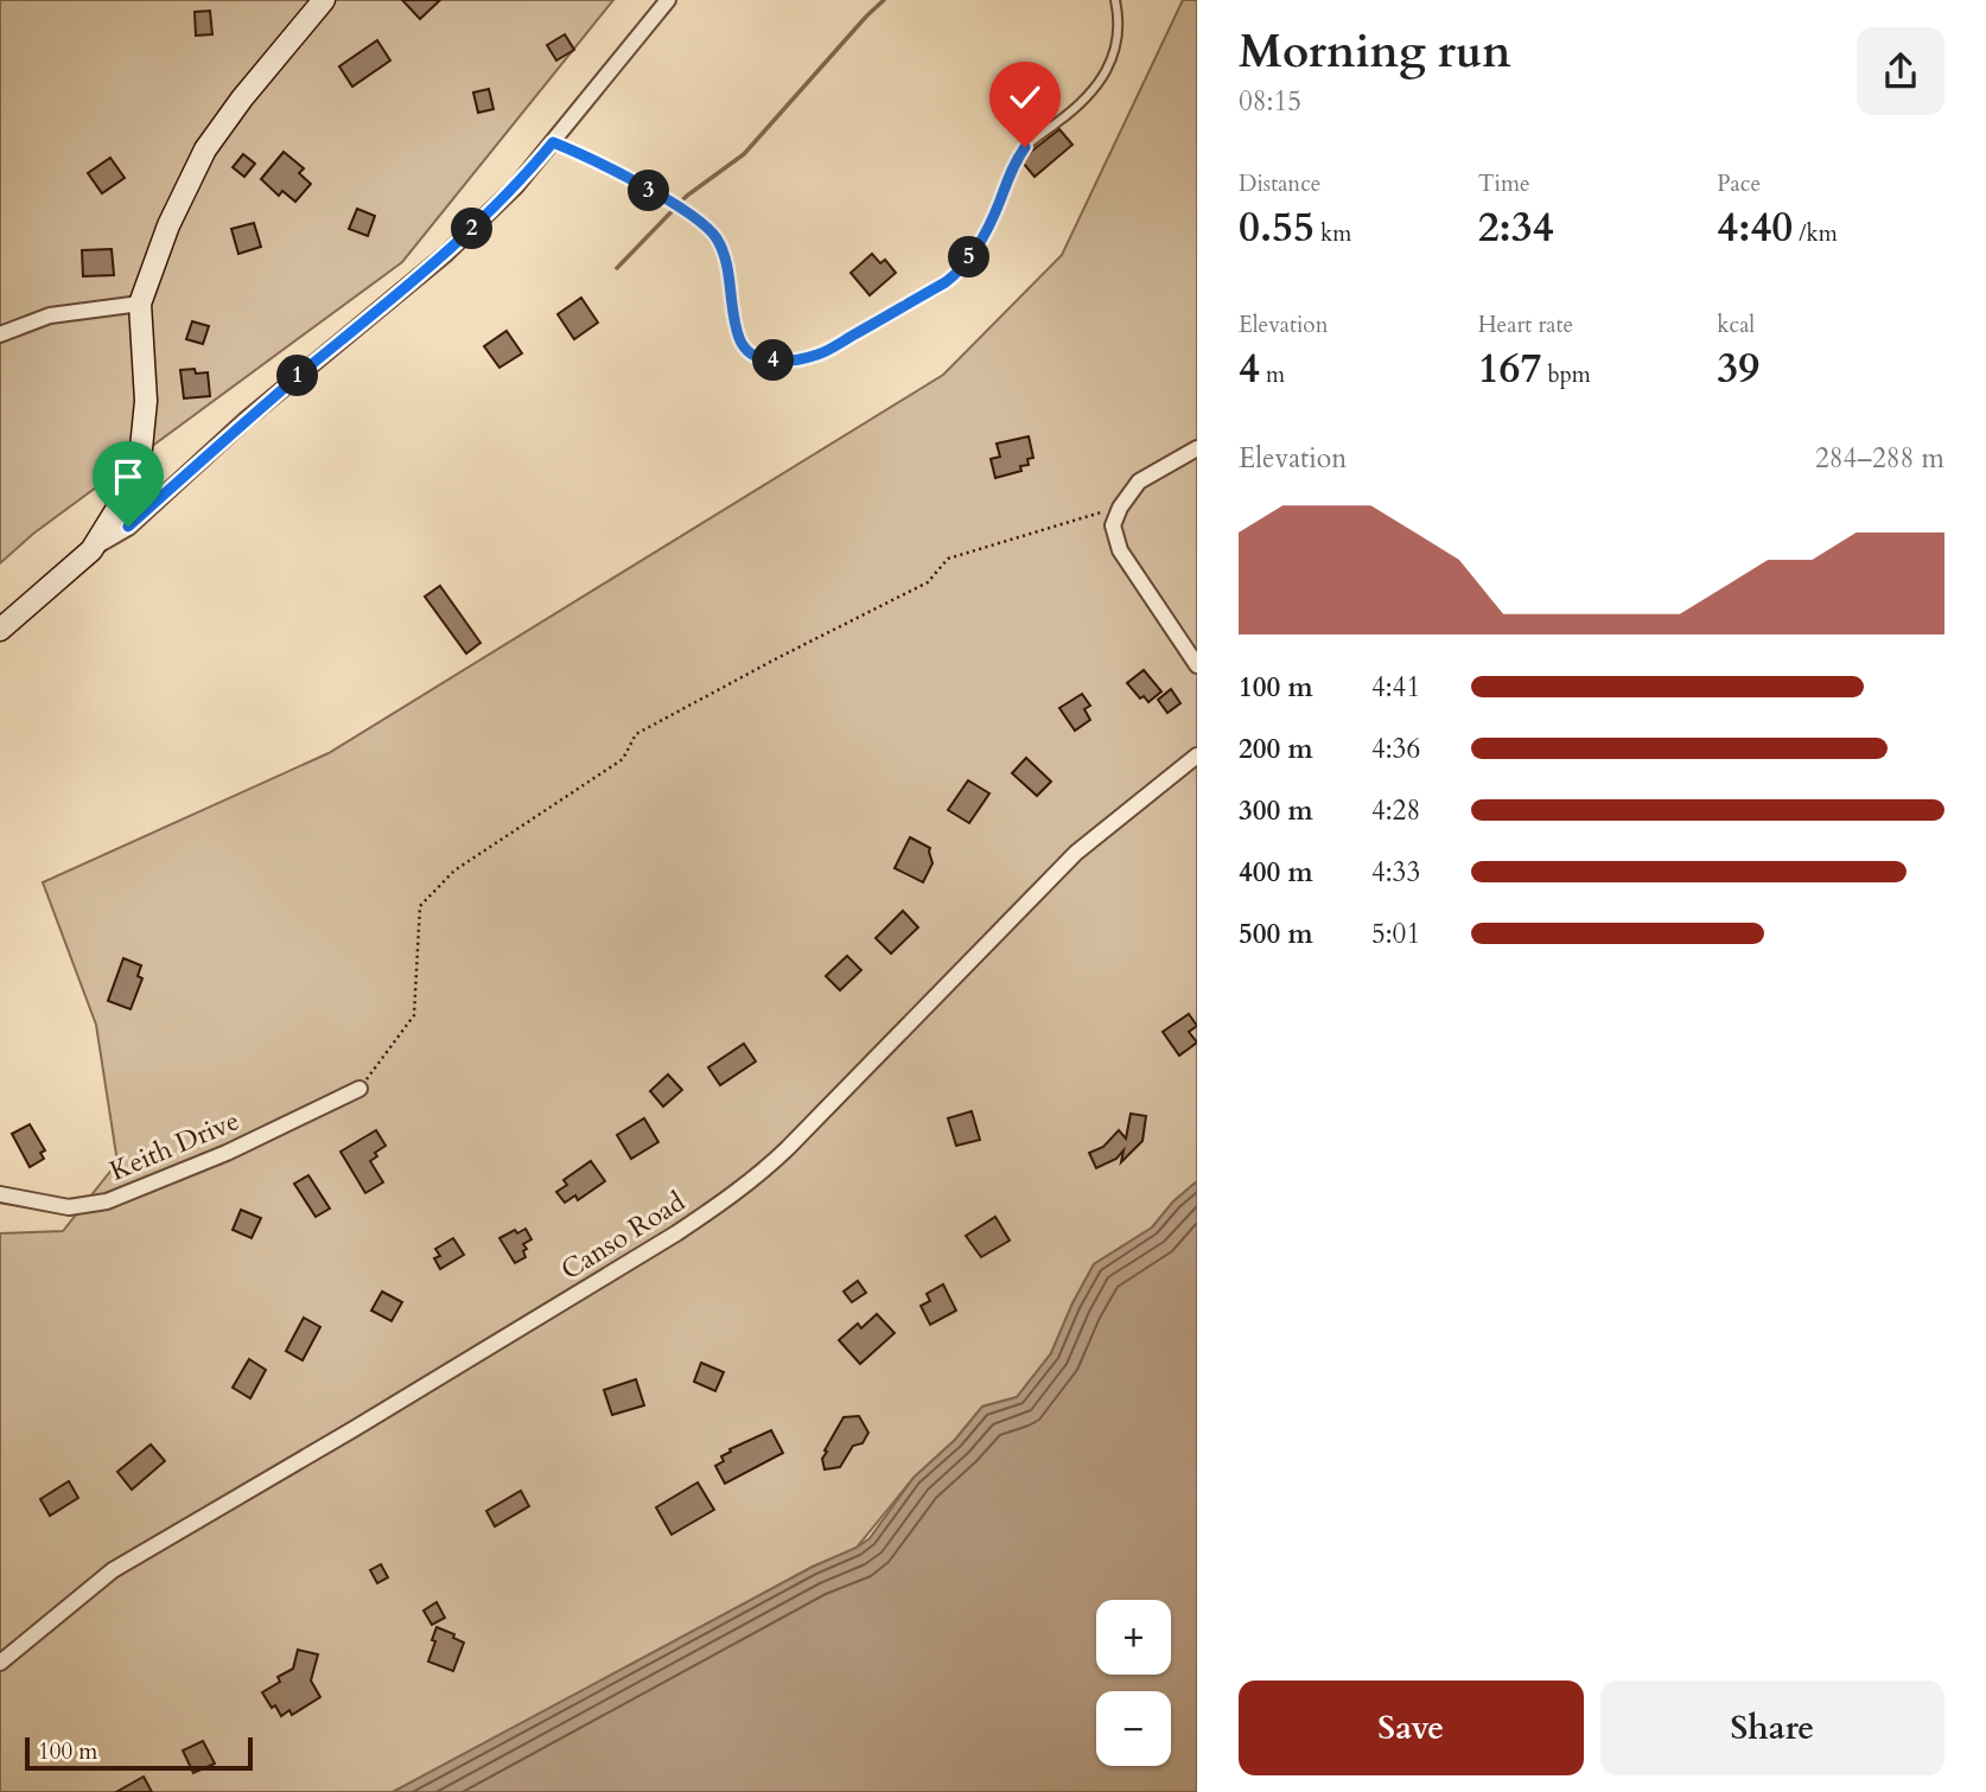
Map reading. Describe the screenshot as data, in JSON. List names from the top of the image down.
{
  "streets": {
    "street": ["Keith Drive", "Canso Road"]
  },
  "scale_bar": "100 m",
  "page": {
    "heading": ["Morning run", "08:15"],
    "stats": [
      ["Distance", "0.55 km"],
      ["Time", "2:34"],
      ["Pace", "4:40 /km"],
      ["Elevation", "4 m"],
      ["Heart rate", "167 bpm"],
      ["kcal", "39"]
    ],
    "pins": [
      "3",
      "2",
      "5",
      "4",
      "1"
    ],
    "chart": ["Elevation", "284–288 m"],
    "list": [
      {
        "name": "100 m",
        "note": "4:41"
      },
      {
        "name": "200 m",
        "note": "4:36"
      },
      {
        "name": "300 m",
        "note": "4:28"
      },
      {
        "name": "400 m",
        "note": "4:33"
      },
      {
        "name": "500 m",
        "note": "5:01"
      }
    ],
    "map_buttons": ["+", "−"],
    "buttons": ["Save", "Share"],
    "scale": "100 m"
  }
}
